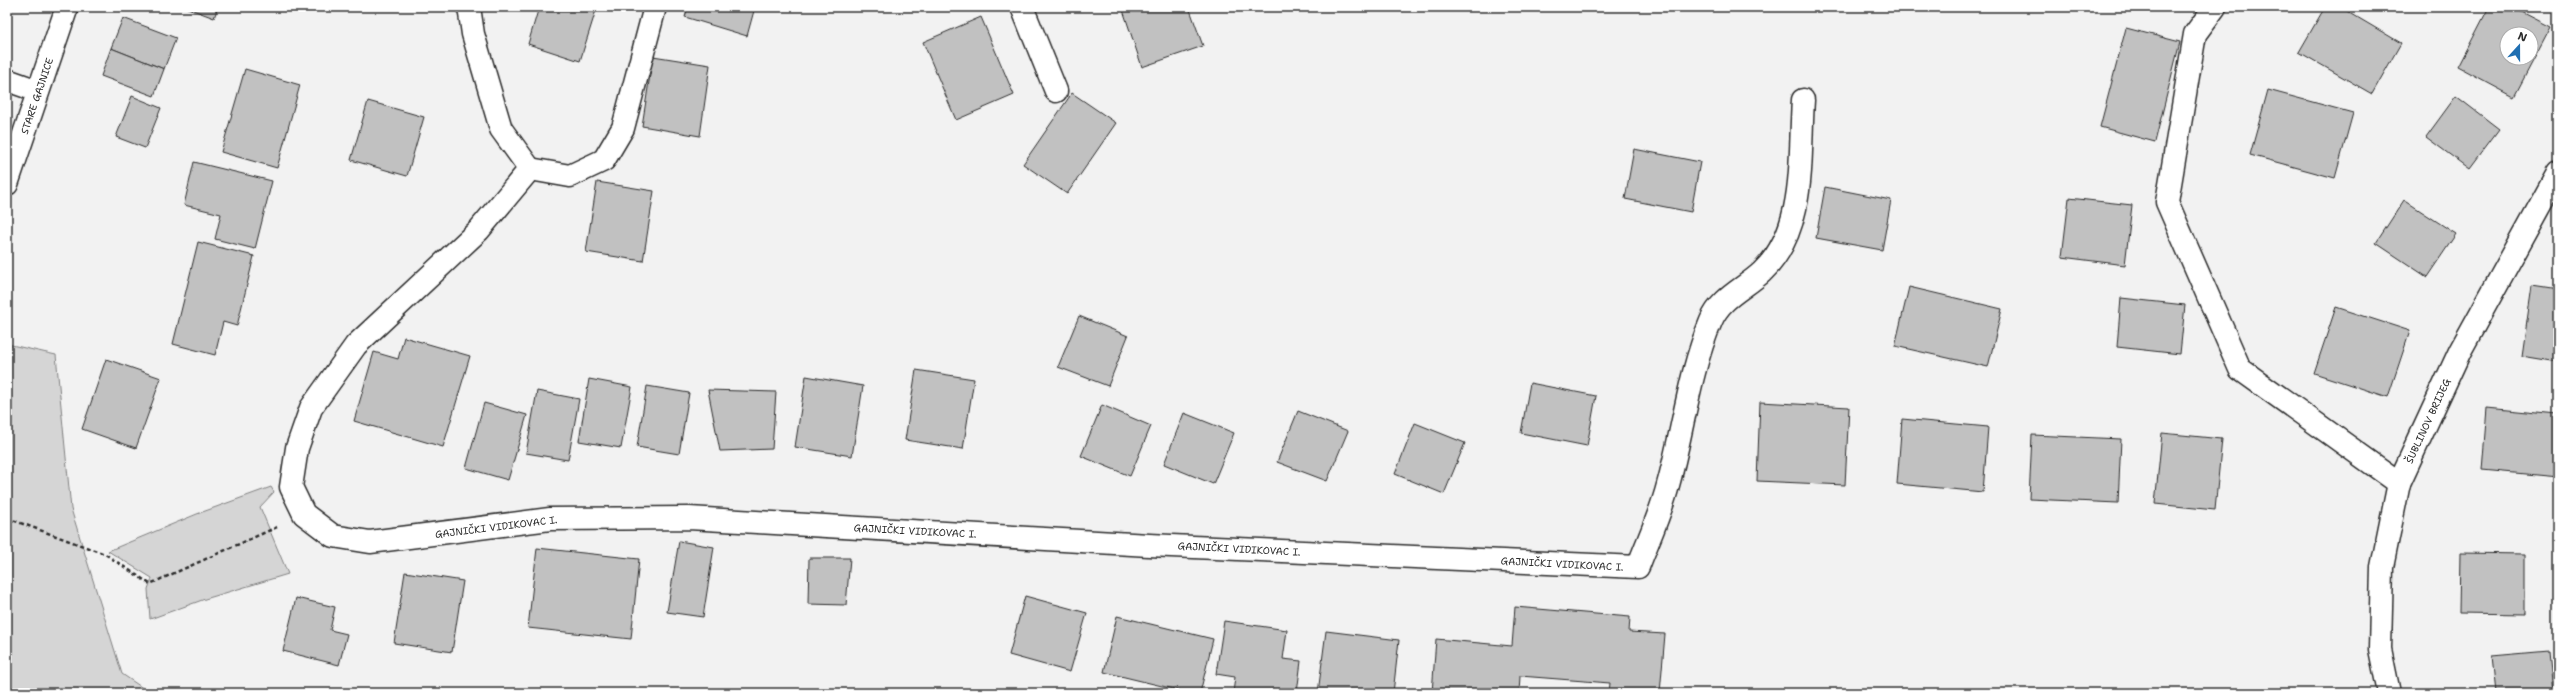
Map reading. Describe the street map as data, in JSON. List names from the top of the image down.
{
  "streets": {
    "street": ["STARE GAJNICE", "ŠUBLINOV BRIJEG", "GAJNIČKI VIDIKOVAC I."]
  },
  "north": "top"
}
